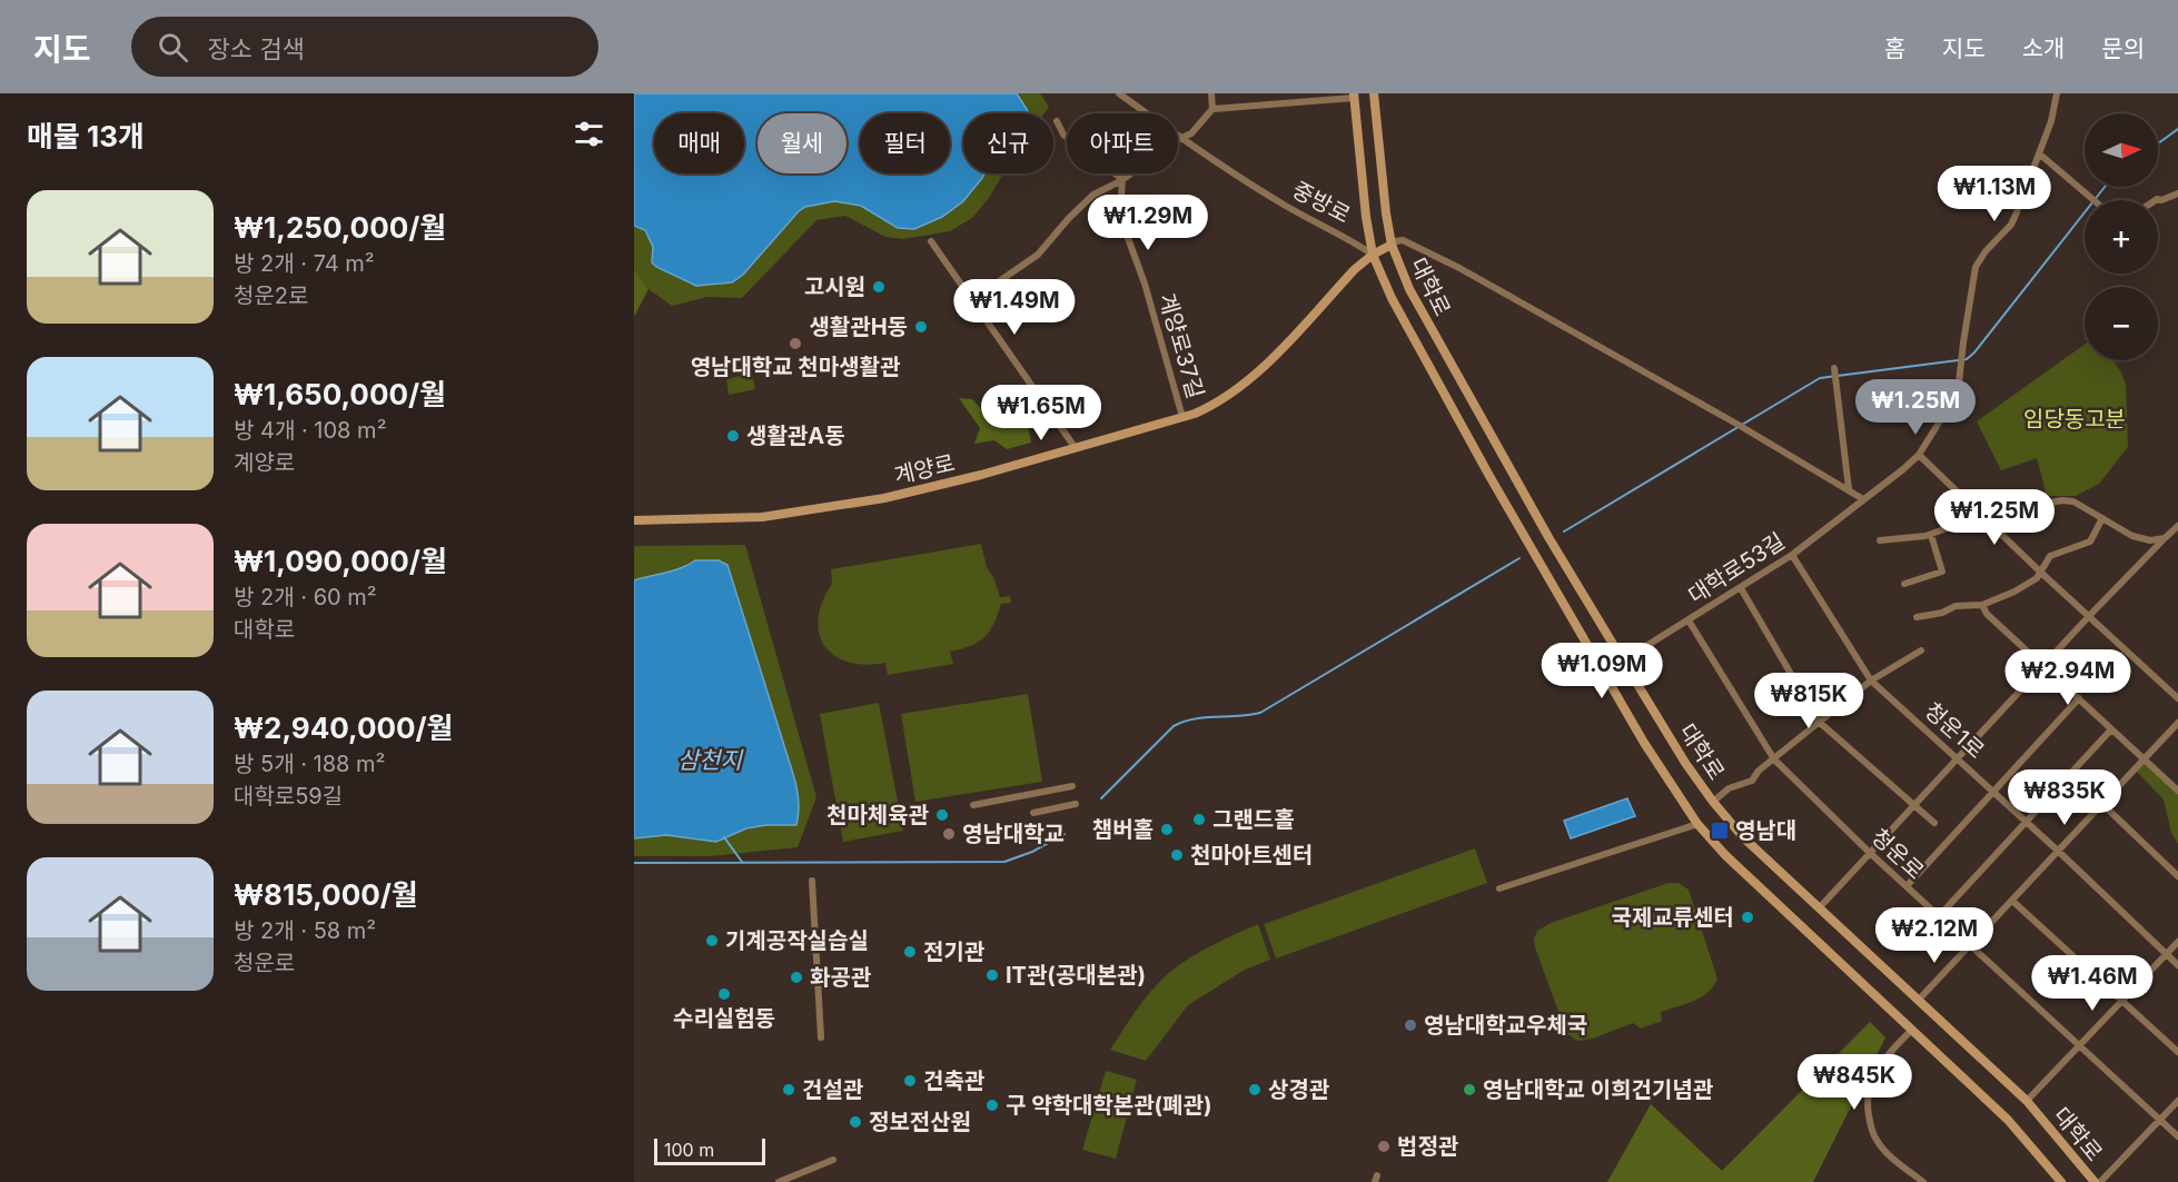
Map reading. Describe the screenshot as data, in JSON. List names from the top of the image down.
{
  "streets": {
    "main road": ["대학로", "계양로"],
    "street": [
      "중방로",
      "계양로37길",
      "대학로53길",
      "청운1로",
      "청운로"
    ]
  },
  "crossings": [
    ["중방로", "계양로"],
    ["대학로", "계양로"],
    ["대학로", "대학로53길"],
    ["계양로37길", "계양로"],
    ["대학로53길", "청운1로"],
    ["대학로53길", "청운로"]
  ],
  "water": ["삼천지"],
  "parks": ["임당동고분"],
  "places": {
    "other": [
      "고시원",
      "생활관H동",
      "영남대학교 천마생활관",
      "생활관A동",
      "천마체육관",
      "그랜드홀",
      "챔버홀",
      "영남대학교",
      "천마아트센터",
      "국제교류센터",
      "기계공작실습실",
      "전기관",
      "IT관(공대본관)",
      "화공관",
      "수리실험동",
      "영남대학교우체국",
      "건축관",
      "건설관",
      "상경관",
      "영남대학교 이희건기념관",
      "구 약학대학본관(폐관)",
      "정보전산원",
      "법정관"
    ],
    "transit": ["영남대"]
  },
  "scale_bar": "100 m",
  "north": "right",
  "page": {
    "header": "지도",
    "search": "장소 검색",
    "nav": [
      "홈",
      "지도",
      "소개",
      "문의"
    ],
    "heading": "매물 13개",
    "map_buttons": ["+", "−"],
    "chip": [
      "매매",
      "월세",
      "필터",
      "신규",
      "아파트"
    ],
    "price": [
      "₩1.13M",
      "₩1.29M",
      "₩1.49M",
      "₩1.25M",
      "₩1.65M",
      "₩1.25M",
      "₩1.09M",
      "₩2.94M",
      "₩815K",
      "₩835K",
      "₩2.12M",
      "₩1.46M",
      "₩845K"
    ],
    "list": [
      {
        "name": "₩1,250,000/월",
        "note": "방 2개 · 74 m² · 청운2로"
      },
      {
        "name": "₩1,650,000/월",
        "note": "방 4개 · 108 m² · 계양로"
      },
      {
        "name": "₩1,090,000/월",
        "note": "방 2개 · 60 m² · 대학로"
      },
      {
        "name": "₩2,940,000/월",
        "note": "방 5개 · 188 m² · 대학로59길"
      },
      {
        "name": "₩815,000/월",
        "note": "방 2개 · 58 m² · 청운로"
      }
    ],
    "scale": "100 m"
  }
}
